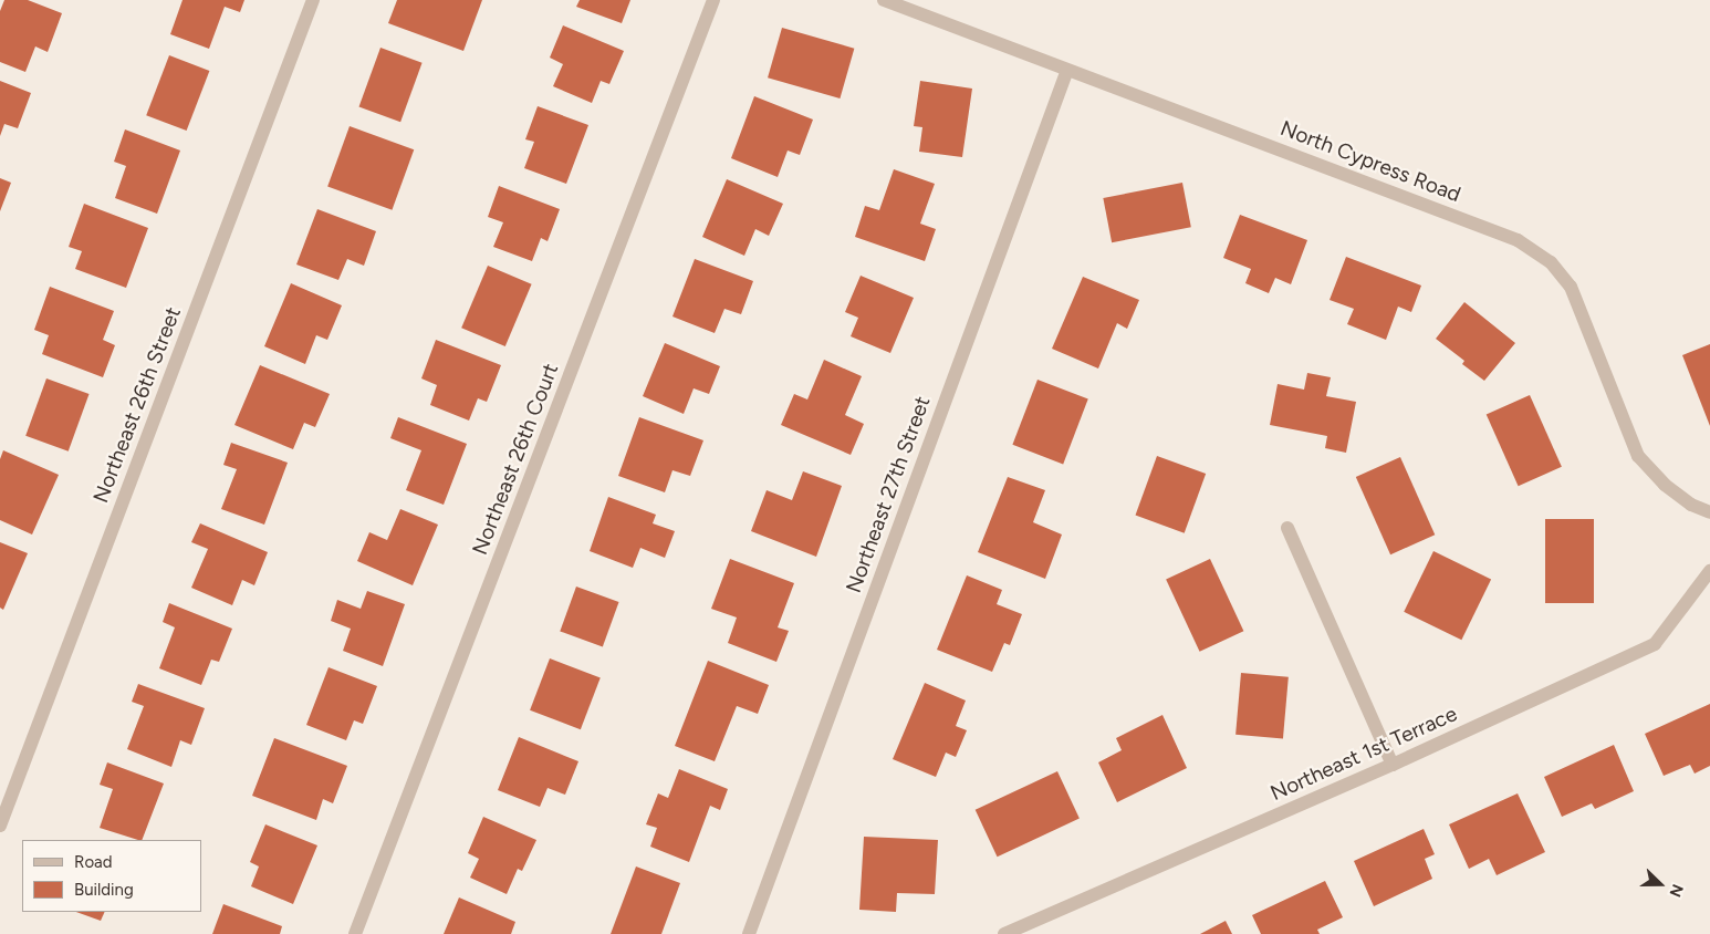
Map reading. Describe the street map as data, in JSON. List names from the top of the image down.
{
  "streets": {
    "street": [
      "North Cypress Road",
      "Northeast 26th Street",
      "Northeast 26th Court",
      "Northeast 27th Street",
      "Northeast 1st Terrace"
    ]
  },
  "crossings": [
    ["North Cypress Road", "Northeast 27th Street"]
  ],
  "legend": ["Road", "Building"],
  "north": "right"
}
